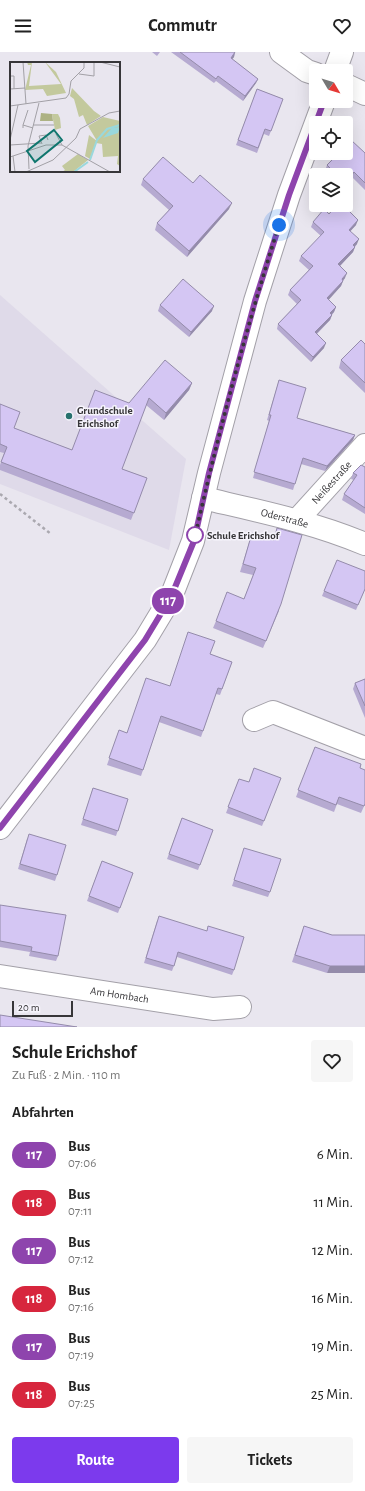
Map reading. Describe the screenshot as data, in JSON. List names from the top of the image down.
{
  "streets": {
    "street": ["Neißestraße", "Oderstraße", "Am Hombach"]
  },
  "crossings": [
    ["Neißestraße", "Oderstraße"]
  ],
  "places": ["Grundschule Erichshof", "Schule Erichshof"],
  "lines": ["bus line 117"],
  "scale_bar": "20 m",
  "north": "bottom right",
  "page": {
    "header": "Commutr",
    "on_map": "117",
    "scale": "20 m",
    "heading": [
      ["Schule Erichshof", "Zu Fuß · 2 Min. · 110 m"],
      "Abfahrten"
    ],
    "list": [
      {
        "mark": "117",
        "name": "Bus",
        "note": "07:06",
        "value": "6 Min."
      },
      {
        "mark": "118",
        "name": "Bus",
        "note": "07:11",
        "value": "11 Min."
      },
      {
        "mark": "117",
        "name": "Bus",
        "note": "07:12",
        "value": "12 Min."
      },
      {
        "mark": "118",
        "name": "Bus",
        "note": "07:16",
        "value": "16 Min."
      },
      {
        "mark": "117",
        "name": "Bus",
        "note": "07:19",
        "value": "19 Min."
      },
      {
        "mark": "118",
        "name": "Bus",
        "note": "07:25",
        "value": "25 Min."
      }
    ],
    "buttons": ["Route", "Tickets"]
  }
}
